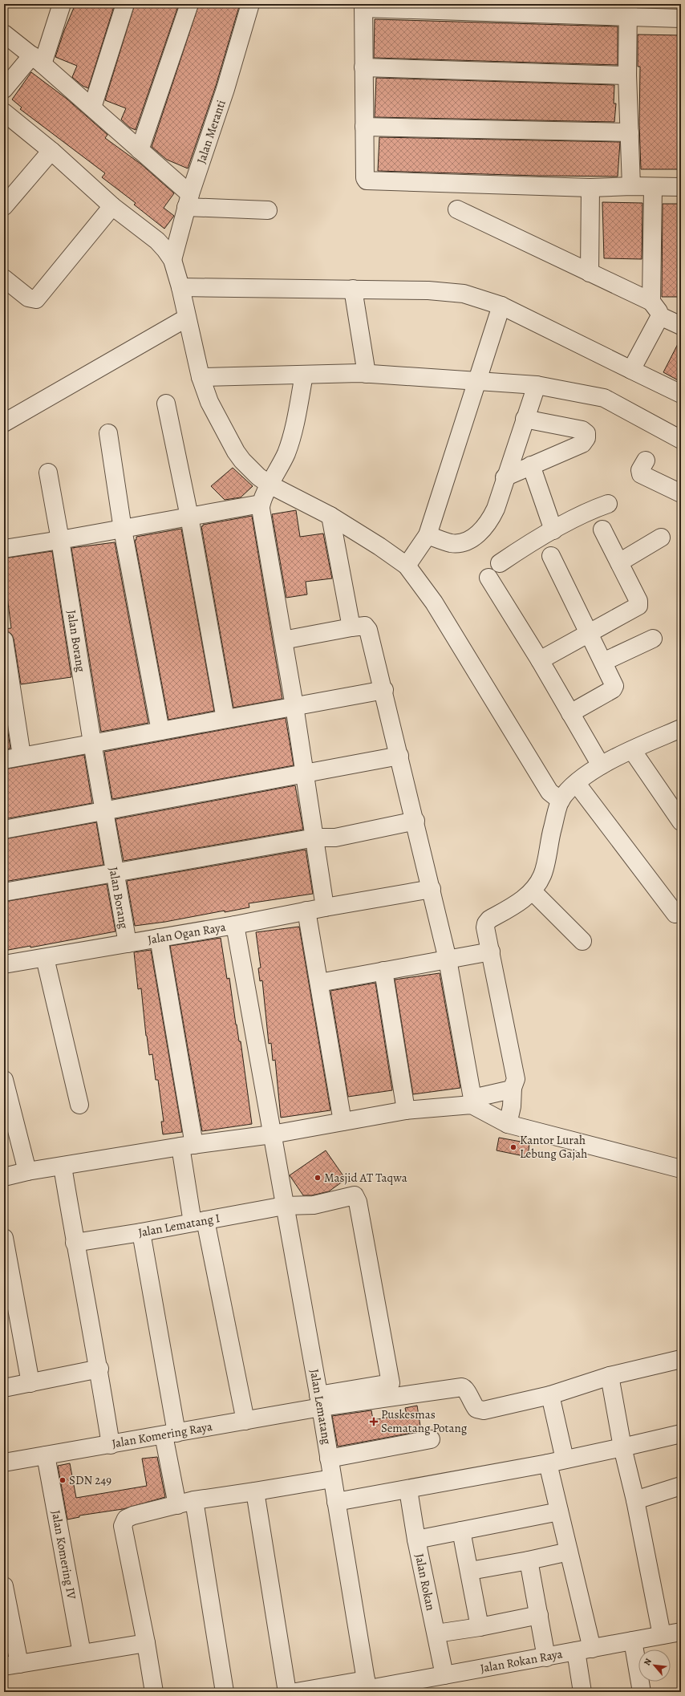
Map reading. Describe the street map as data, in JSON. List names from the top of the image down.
{
  "streets": {
    "street": [
      "Jalan Meranti",
      "Jalan Borang",
      "Jalan Ogan Raya",
      "Jalan Lematang I",
      "Jalan Lematang",
      "Jalan Komering Raya",
      "Jalan Komering IV",
      "Jalan Rokan",
      "Jalan Rokan Raya"
    ]
  },
  "crossings": [
    ["Jalan Borang", "Jalan Ogan Raya"],
    ["Jalan Ogan Raya", "Jalan Lematang"],
    ["Jalan Lematang I", "Jalan Lematang"],
    ["Jalan Lematang I", "Jalan Komering Raya"],
    ["Jalan Lematang", "Jalan Komering Raya"],
    ["Jalan Lematang", "Jalan Rokan Raya"],
    ["Jalan Komering Raya", "Jalan Komering IV"],
    ["Jalan Rokan", "Jalan Rokan Raya"]
  ],
  "places": {
    "other": ["Kantor Lurah Lebung Gajah", "Masjid AT Taqwa", "SDN 249"],
    "health": ["Puskesmas Sematang Potang"]
  },
  "north": "top left"
}
